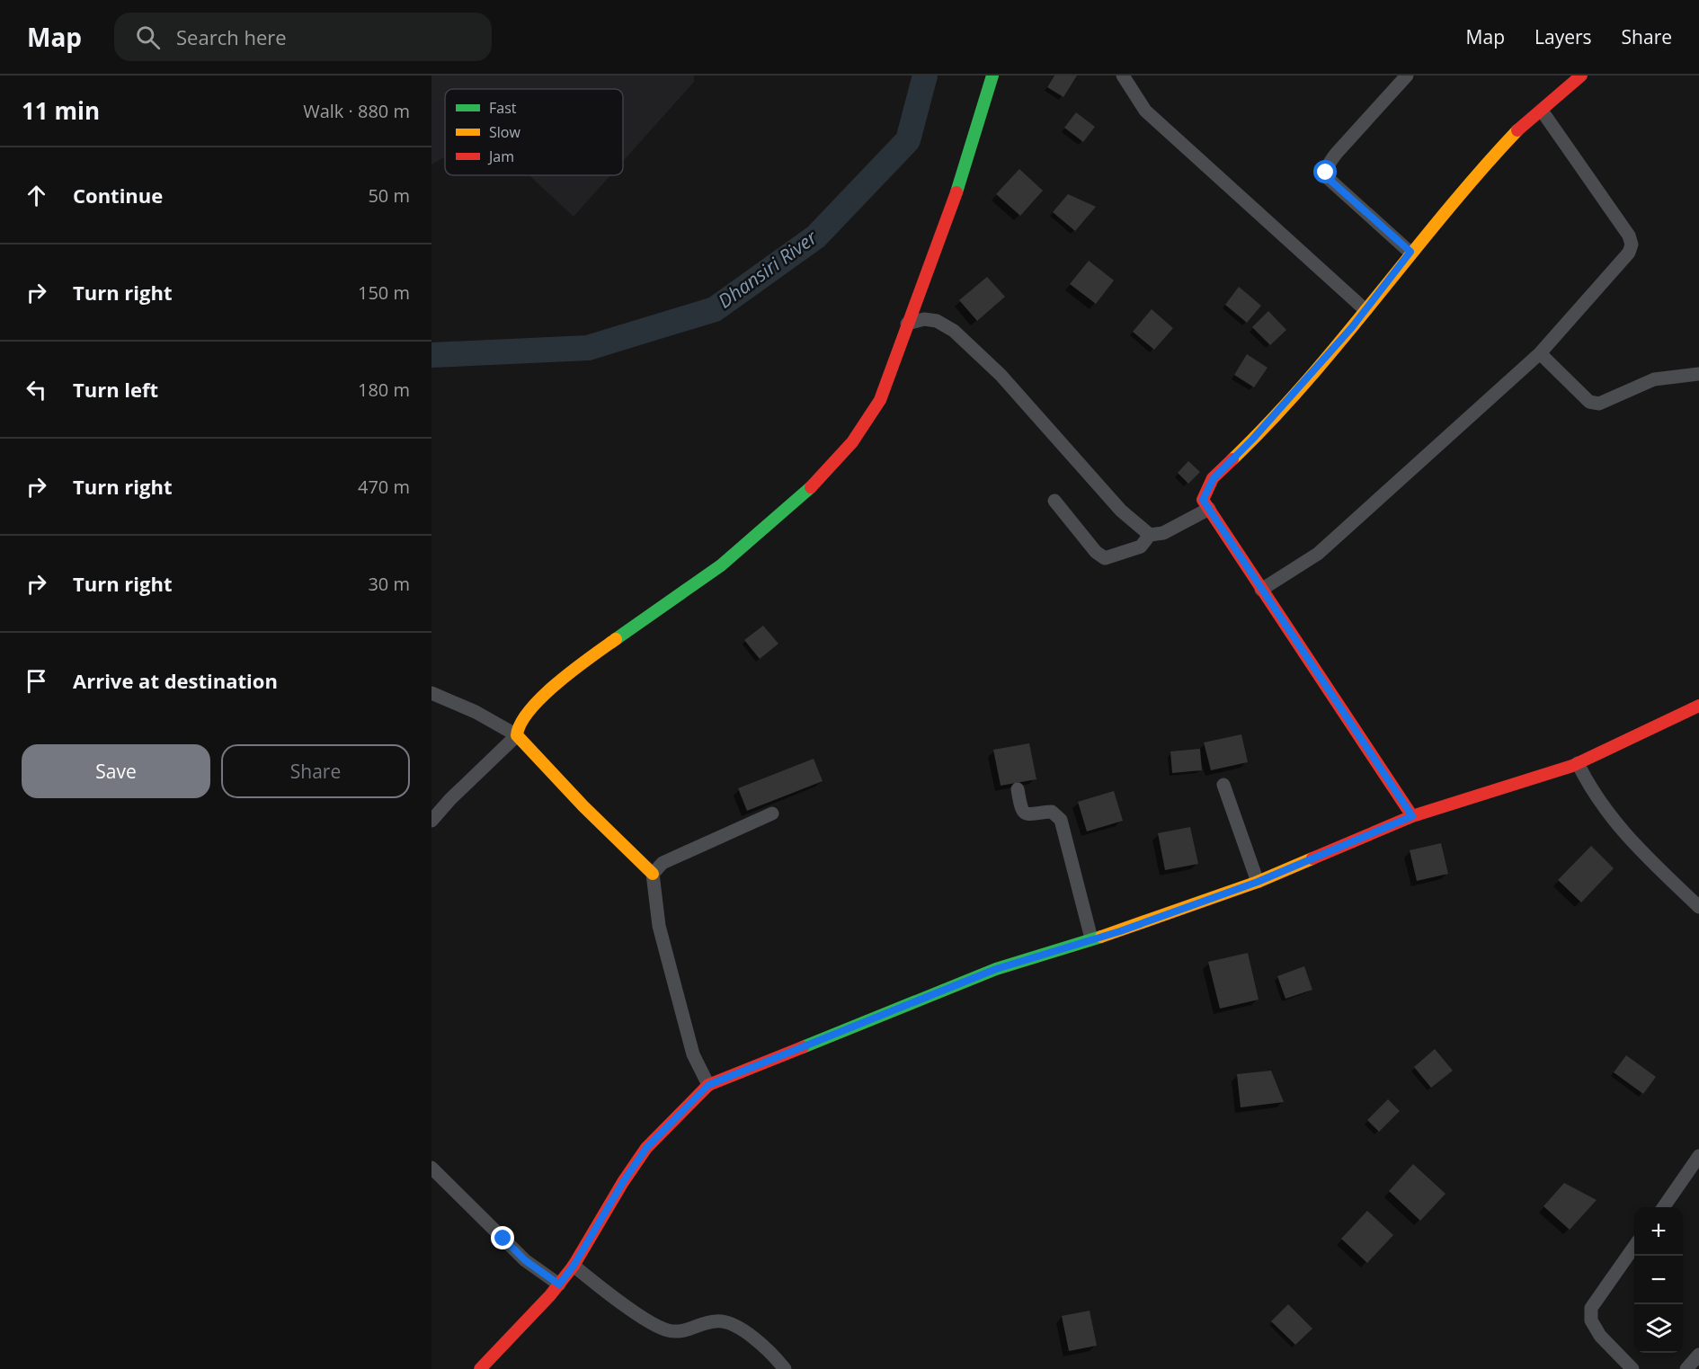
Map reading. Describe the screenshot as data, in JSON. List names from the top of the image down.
{
  "water": ["Dhansiri River"],
  "legend": ["Fast", "Slow", "Jam"],
  "page": {
    "header": "Map",
    "search": "Search here",
    "nav": ["Map", "Layers", "Share"],
    "heading": ["11 min", "Walk · 880 m"],
    "list": [
      ["Continue", "50 m"],
      ["Turn right", "150 m"],
      ["Turn left", "180 m"],
      ["Turn right", "470 m"],
      ["Turn right", "30 m"],
      "Arrive at destination"
    ],
    "buttons": ["Save", "Share"],
    "map_buttons": ["+", "−"]
  }
}
